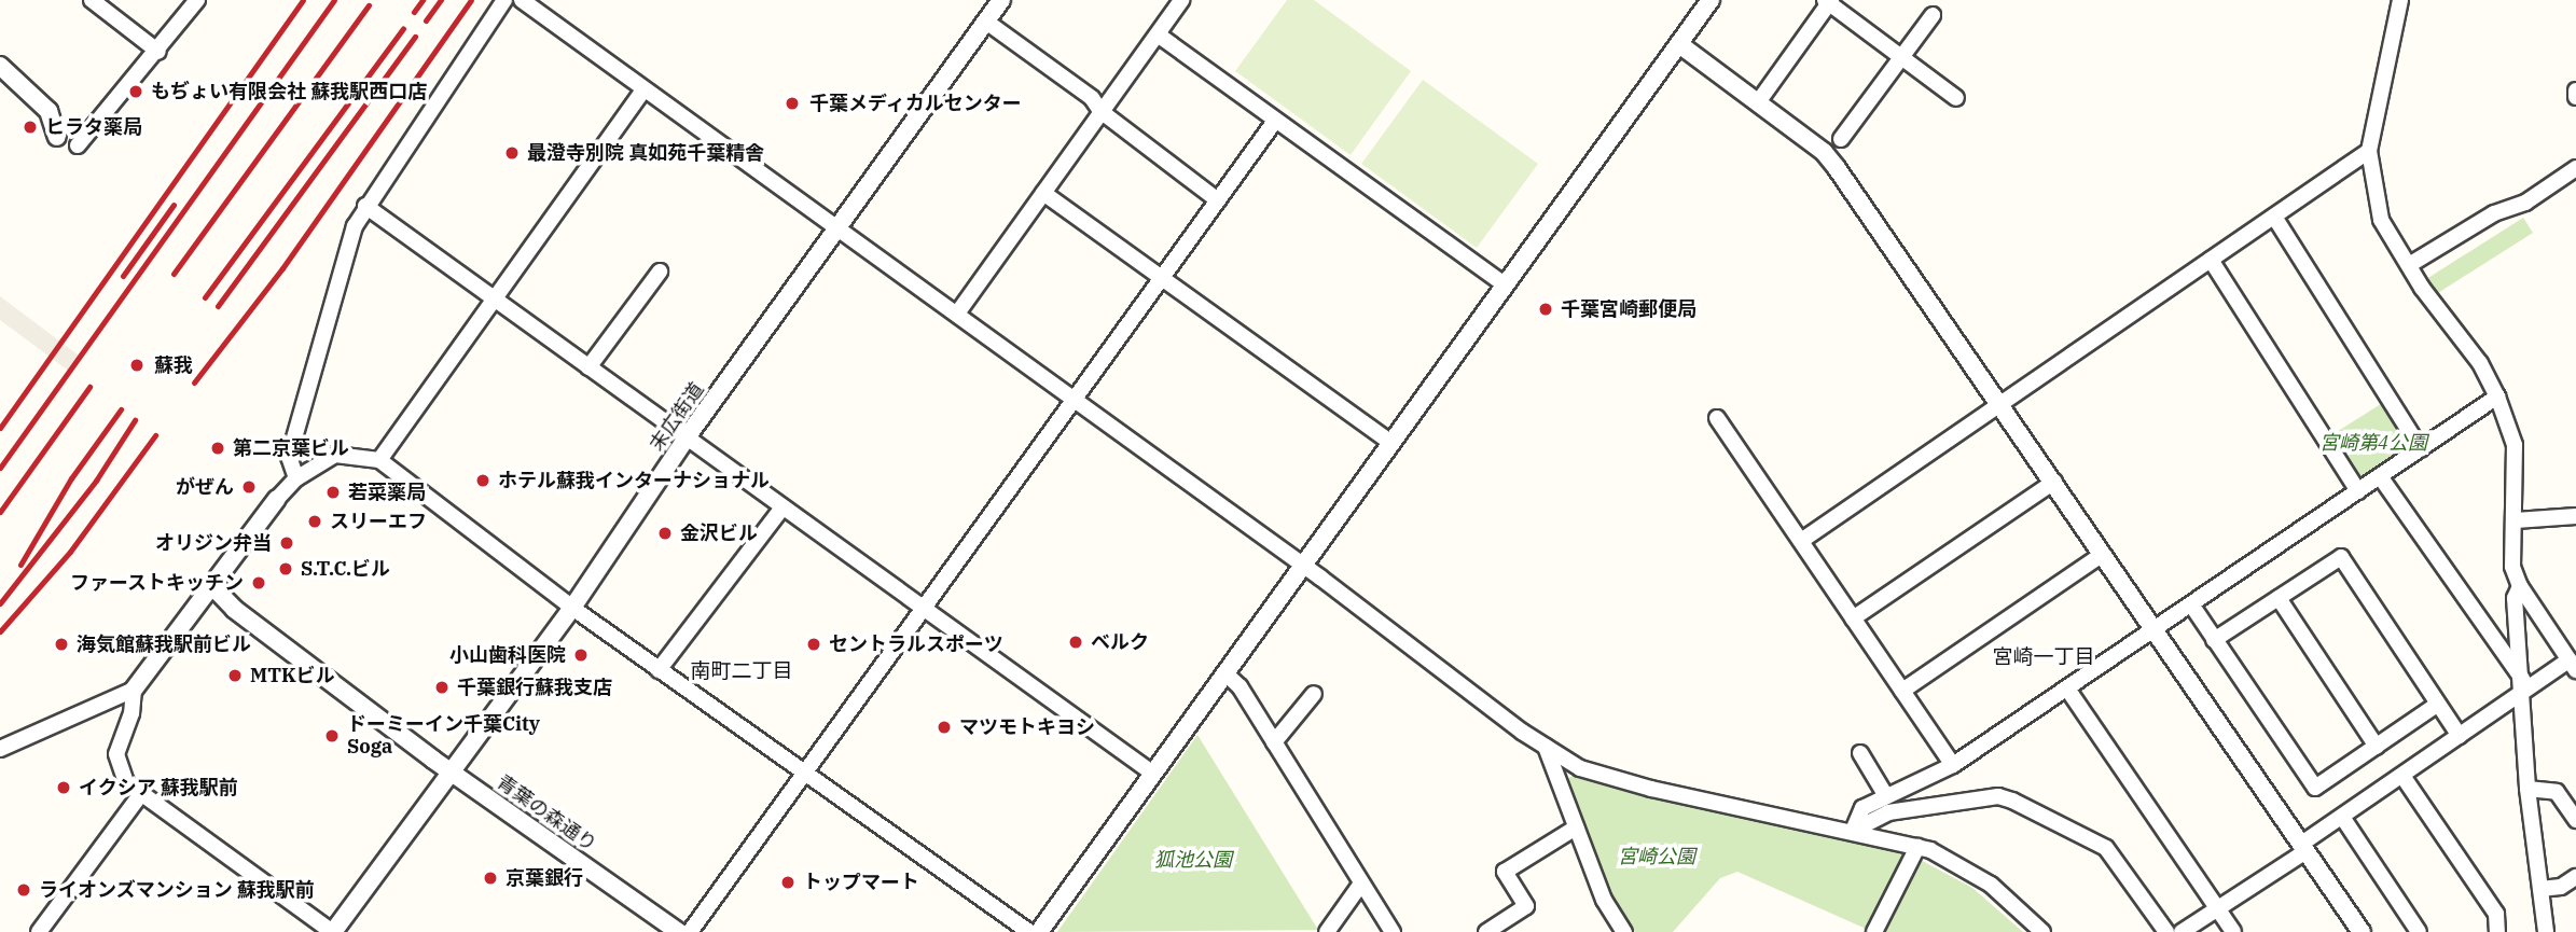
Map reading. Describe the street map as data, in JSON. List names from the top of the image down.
{
  "streets": {
    "street": ["末広街道", "青葉の森通り"]
  },
  "crossings": [
    ["末広街道", "青葉の森通り"]
  ],
  "districts": ["宮崎一丁目", "南町二丁目"],
  "parks": ["宮崎第4公園", "宮崎公園", "狐池公園"],
  "places": [
    "もぢょい有限会社 蘇我駅西口店",
    "千葉メディカルセンター",
    "ヒラタ薬局",
    "最澄寺別院 真如苑千葉精舎",
    "千葉宮崎郵便局",
    "蘇我",
    "第二京葉ビル",
    "ホテル蘇我インターナショナル",
    "がぜん",
    "若菜薬局",
    "スリーエフ",
    "金沢ビル",
    "オリジン弁当",
    "S.T.C.ビル",
    "ファーストキッチン",
    "ベルク",
    "海気館蘇我駅前ビル",
    "セントラルスポーツ",
    "小山歯科医院",
    "MTKビル",
    "千葉銀行蘇我支店",
    "マツモトキヨシ",
    "ドーミーイン千葉City Soga",
    "イクシア 蘇我駅前",
    "京葉銀行",
    "トップマート",
    "ライオンズマンション 蘇我駅前"
  ]
}
